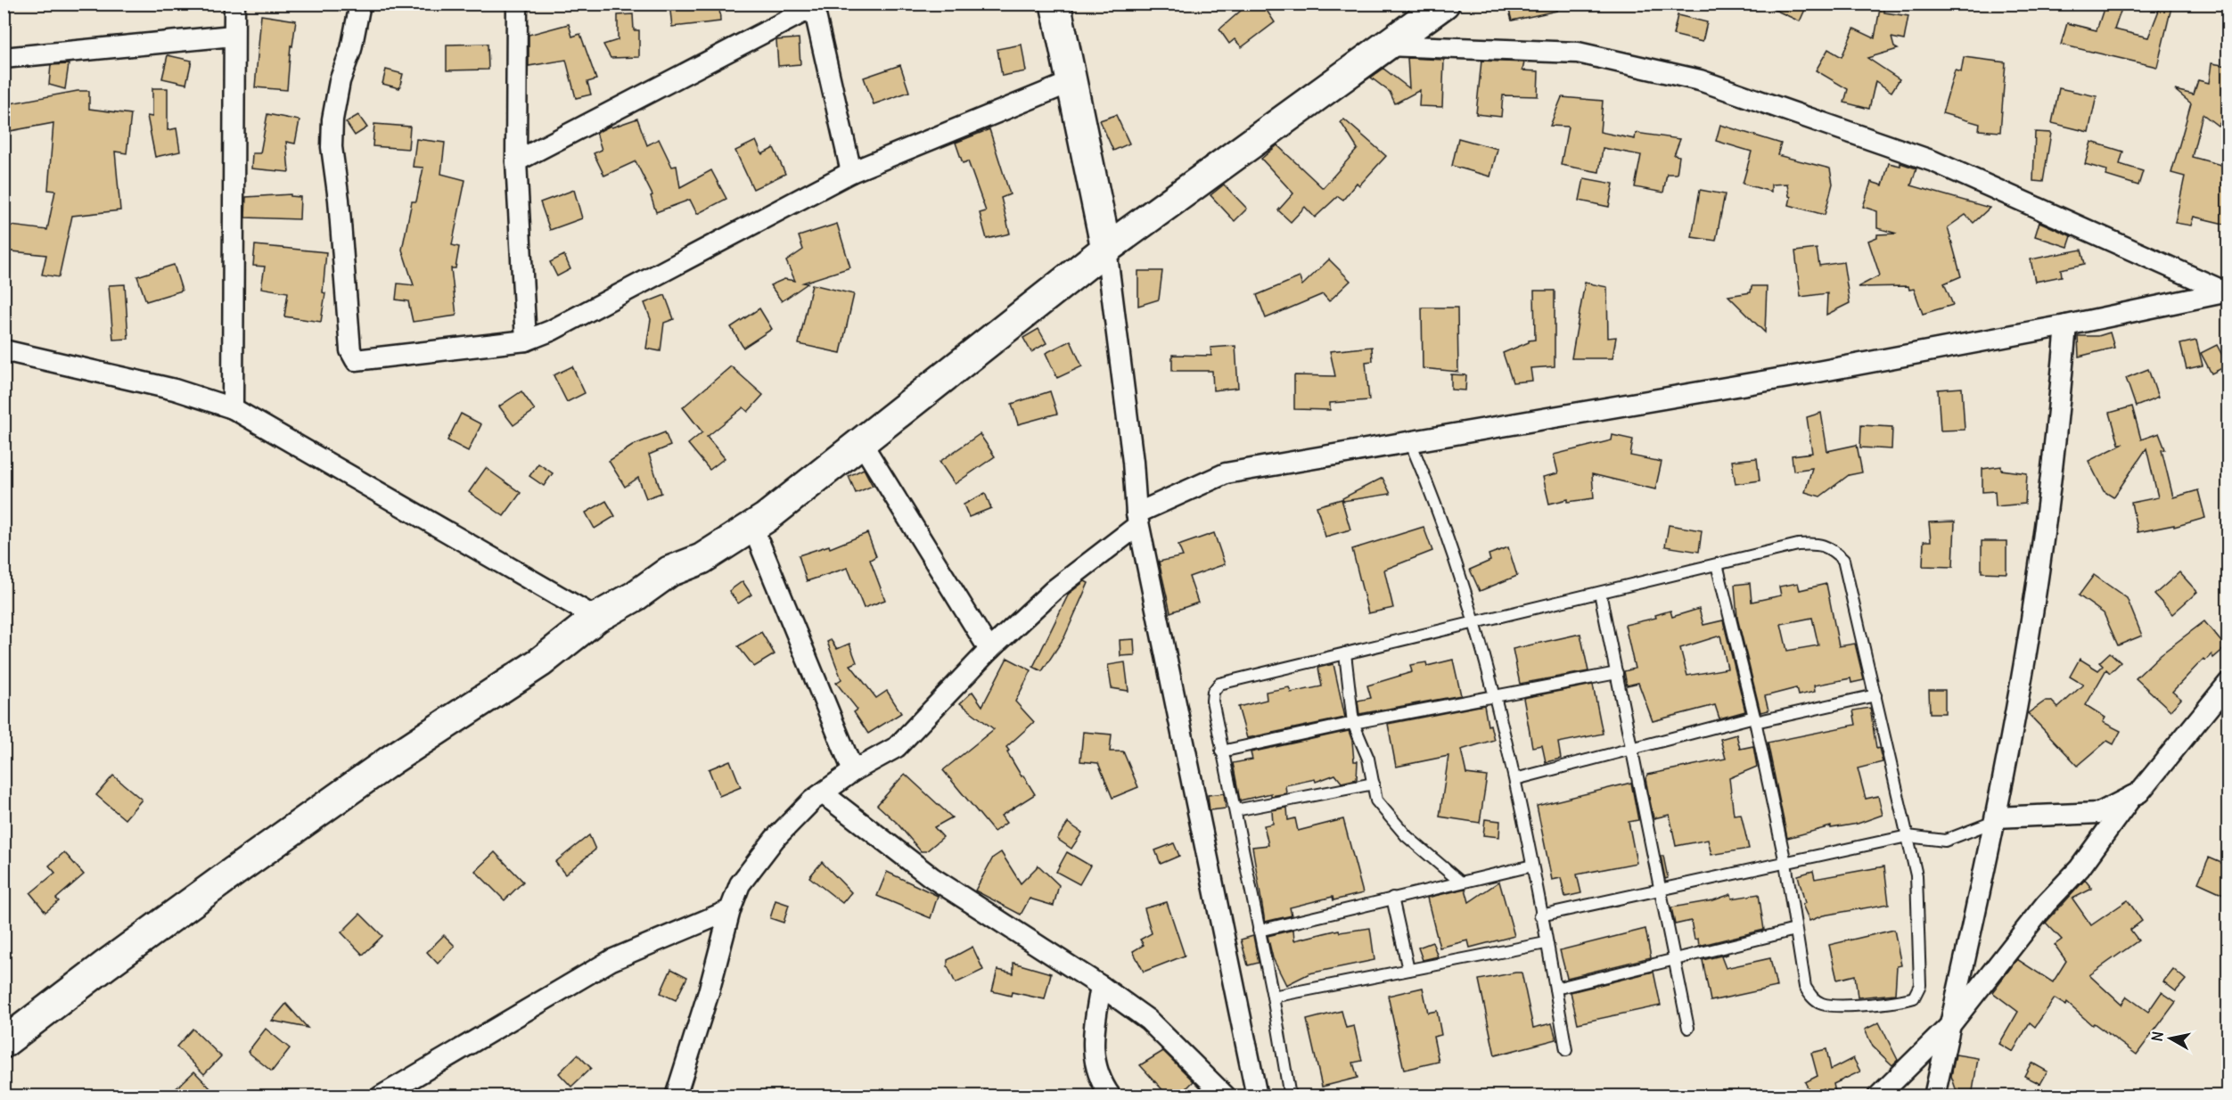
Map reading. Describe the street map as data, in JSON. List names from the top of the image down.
{
  "north": "left"
}
